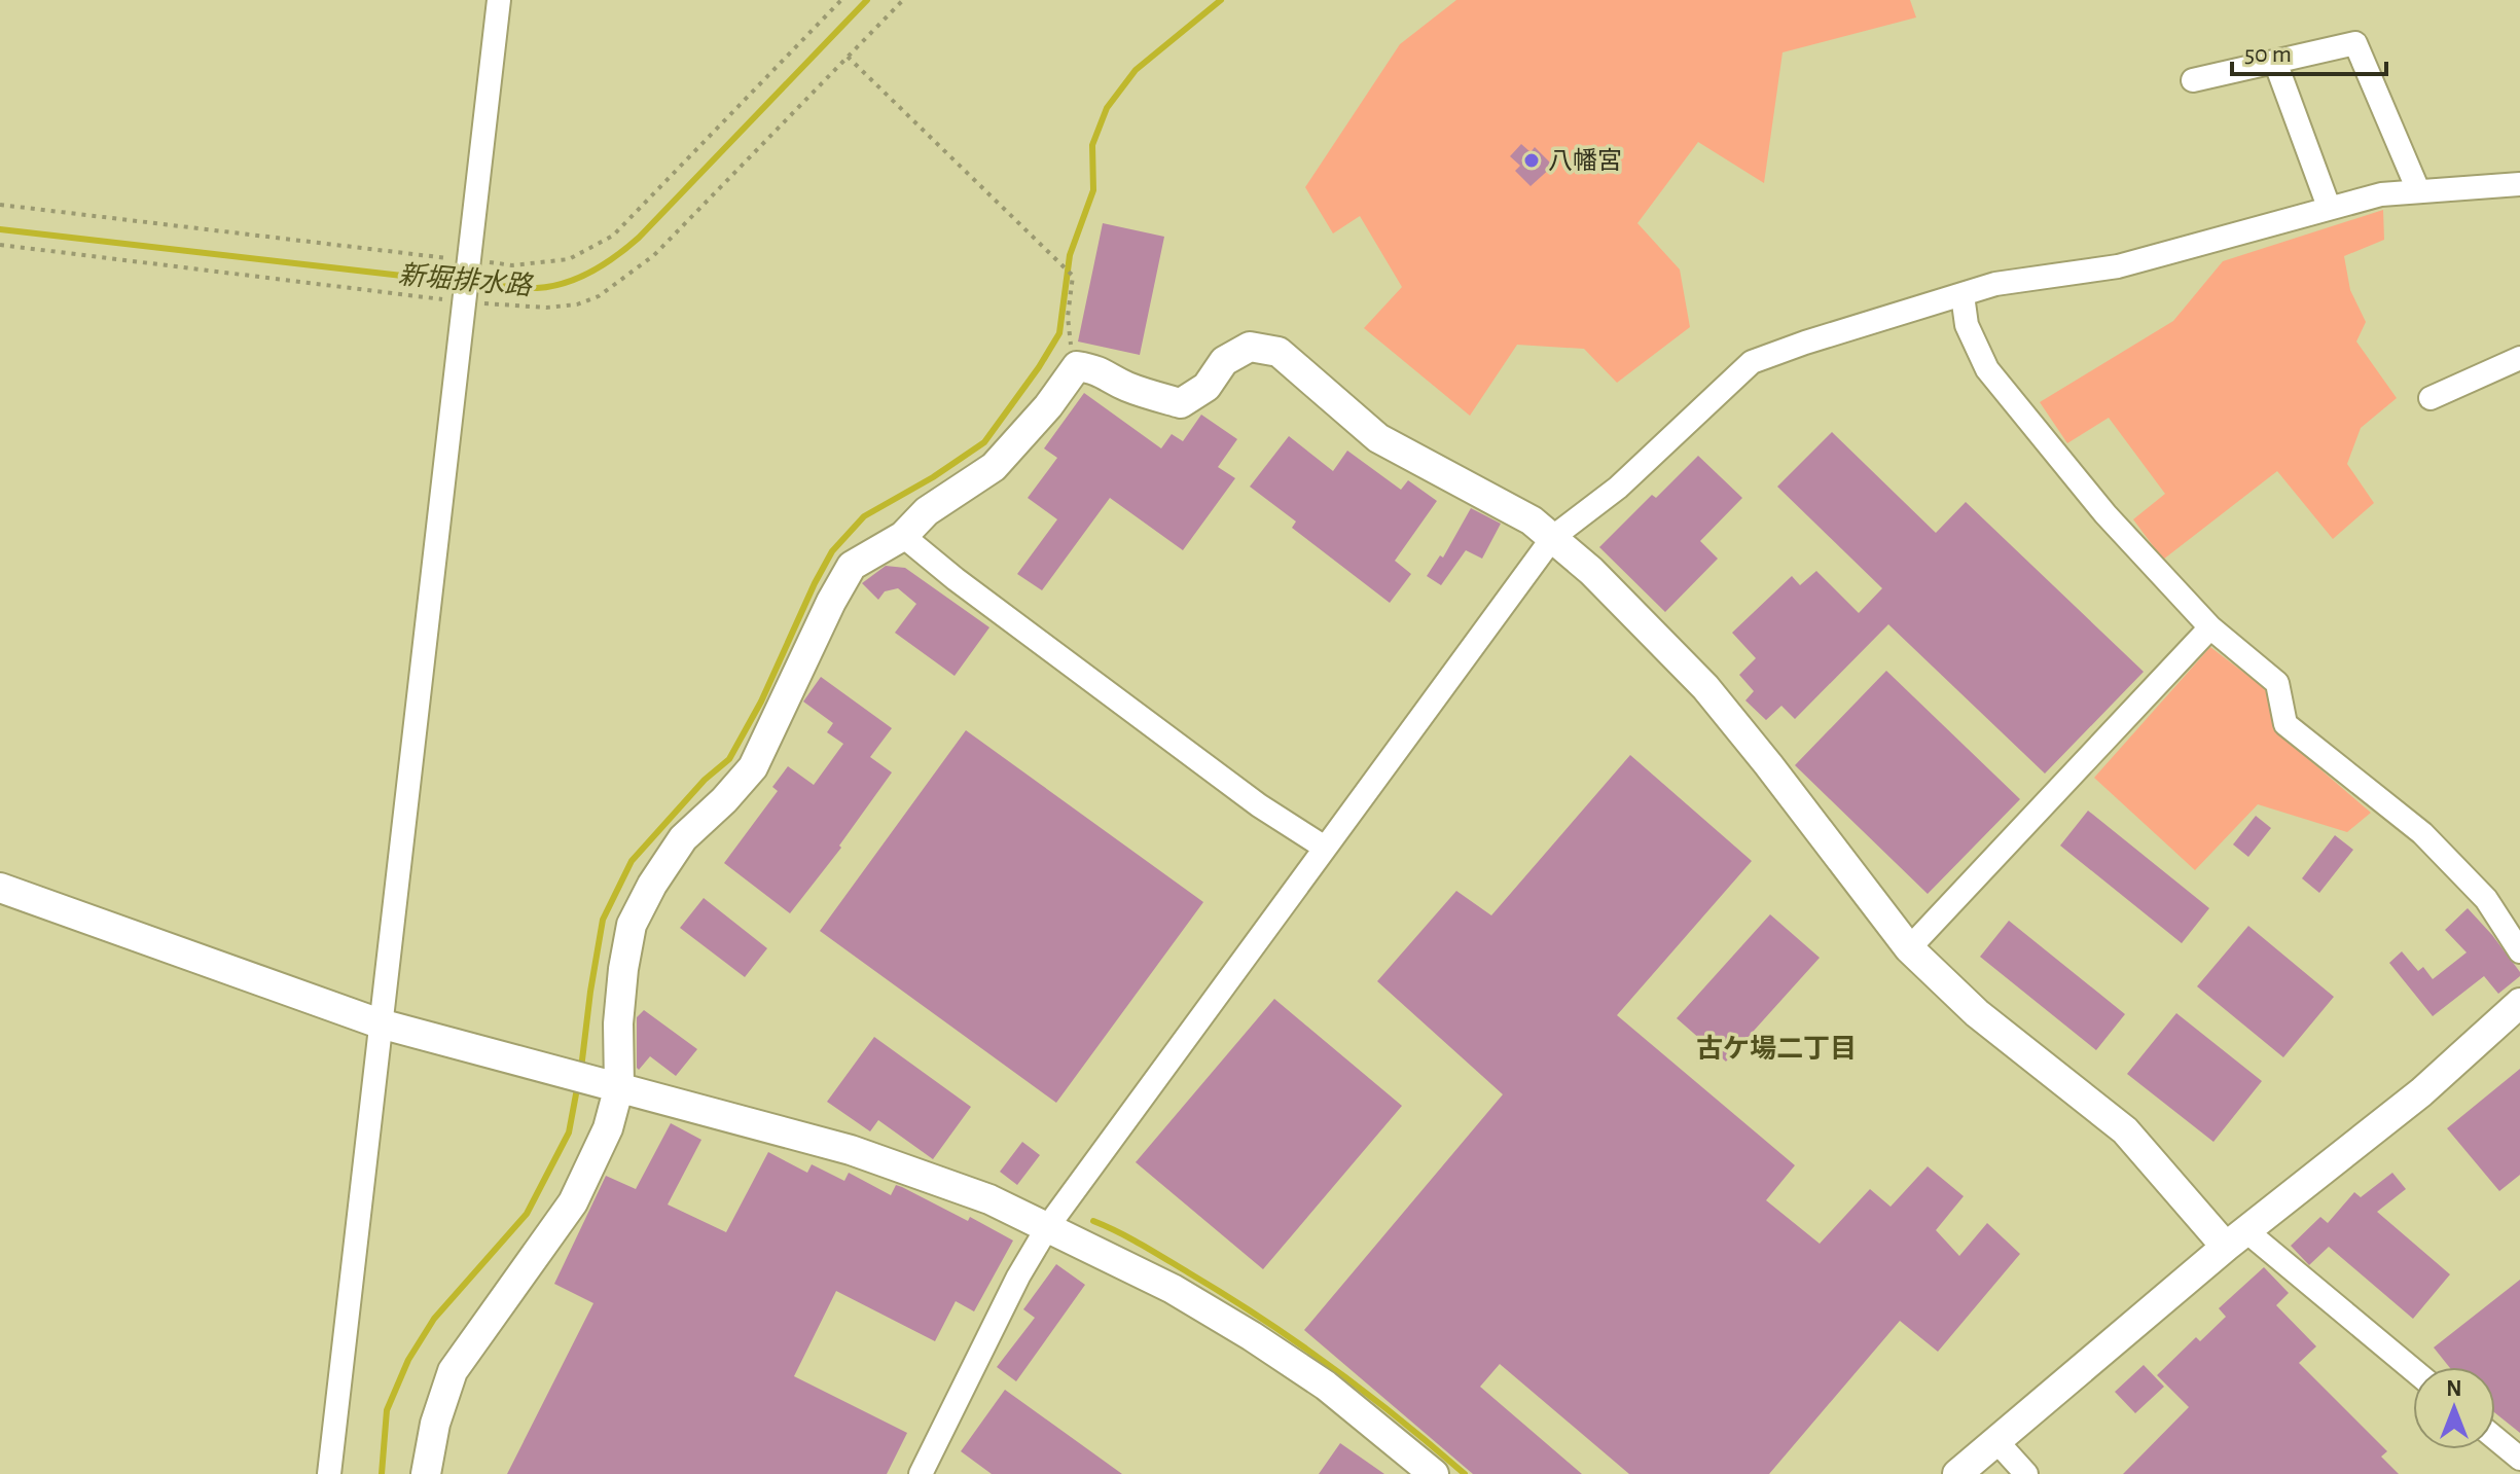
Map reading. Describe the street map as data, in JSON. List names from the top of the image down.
{
  "districts": ["古ケ場二丁目"],
  "water": ["新堀排水路"],
  "places": ["八幡宮"],
  "scale_bar": "50 m",
  "north": "top"
}
